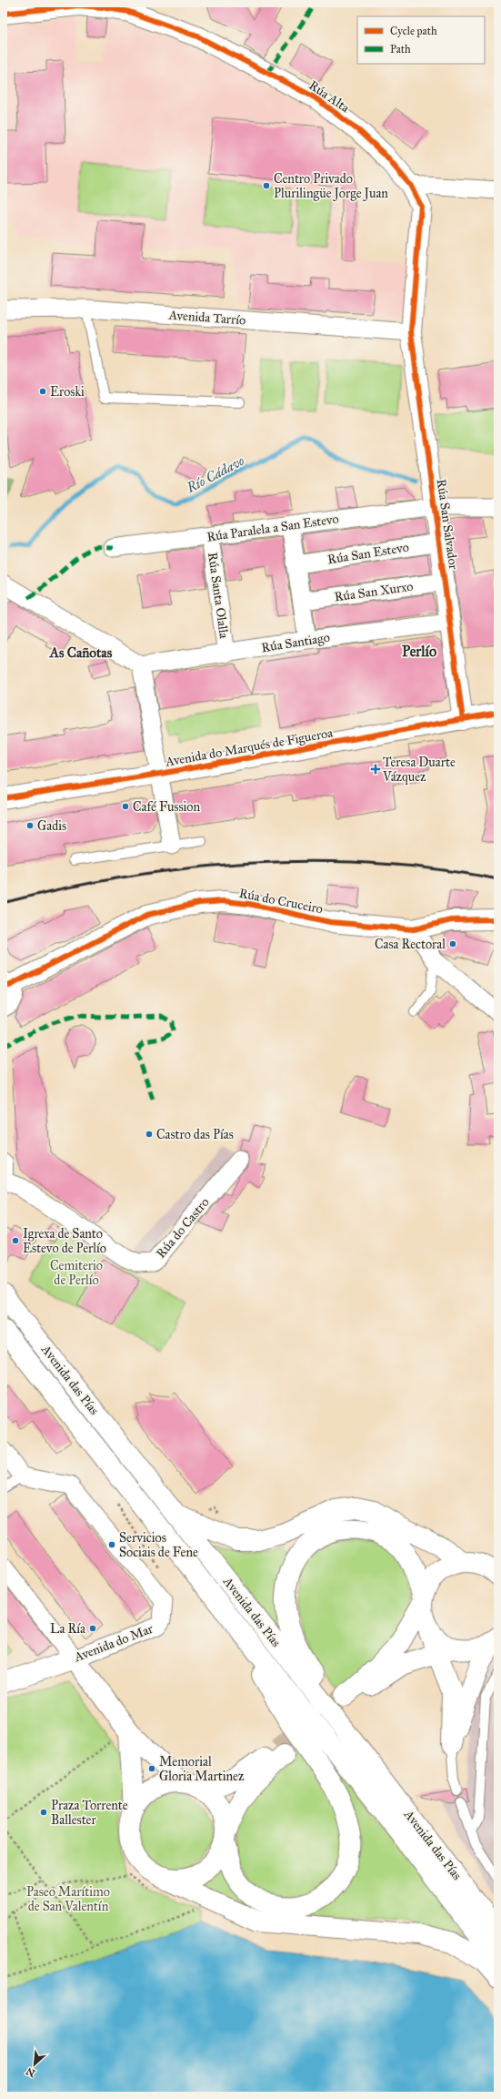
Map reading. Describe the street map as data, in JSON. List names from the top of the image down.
{
  "streets": {
    "main road": [
      "Rúa Alta",
      "Rúa San Salvador",
      "Avenida do Marqués de Figueroa",
      "Rúa do Cruceiro",
      "Avenida das Pías",
      "Avenida do Mar"
    ],
    "street": [
      "Avenida Tarrío",
      "Rúa Paralela a San Estevo",
      "Rúa San Estevo",
      "Rúa San Xurxo",
      "Rúa Santa Olalla",
      "Rúa Santiago",
      "Rúa do Castro"
    ]
  },
  "crossings": [
    ["Rúa Alta", "Avenida Tarrío"],
    ["Rúa Alta", "Rúa San Salvador"],
    ["Avenida Tarrío", "Rúa San Salvador"],
    ["Rúa San Salvador", "Rúa Paralela a San Estevo"],
    ["Rúa San Salvador", "Rúa San Estevo"],
    ["Rúa San Salvador", "Rúa San Xurxo"],
    ["Rúa San Salvador", "Rúa Santiago"],
    ["Rúa San Salvador", "Avenida do Marqués de Figueroa"],
    ["Rúa Paralela a San Estevo", "Rúa Santa Olalla"],
    ["Rúa Santa Olalla", "Rúa Santiago"]
  ],
  "districts": ["Perlío", "As Cañotas"],
  "water": ["Río Cádavo"],
  "parks": ["Cemiterio de Perlío", "Paseo Marítimo de San Valentín"],
  "places": {
    "other": [
      "Centro Privado Plurilingüe Jorge Juan",
      "Eroski",
      "Café Fussion",
      "Gadis",
      "Casa Rectoral",
      "Castro das Pías",
      "Igrexa de Santo Estevo de Perlío",
      "Servicios Sociais de Fene",
      "La Ría",
      "Memorial Gloria Martinez",
      "Praza Torrente Ballester"
    ],
    "health": ["Teresa Duarte Vázquez"]
  },
  "legend": ["Cycle path", "Path"],
  "north": "bottom left"
}
